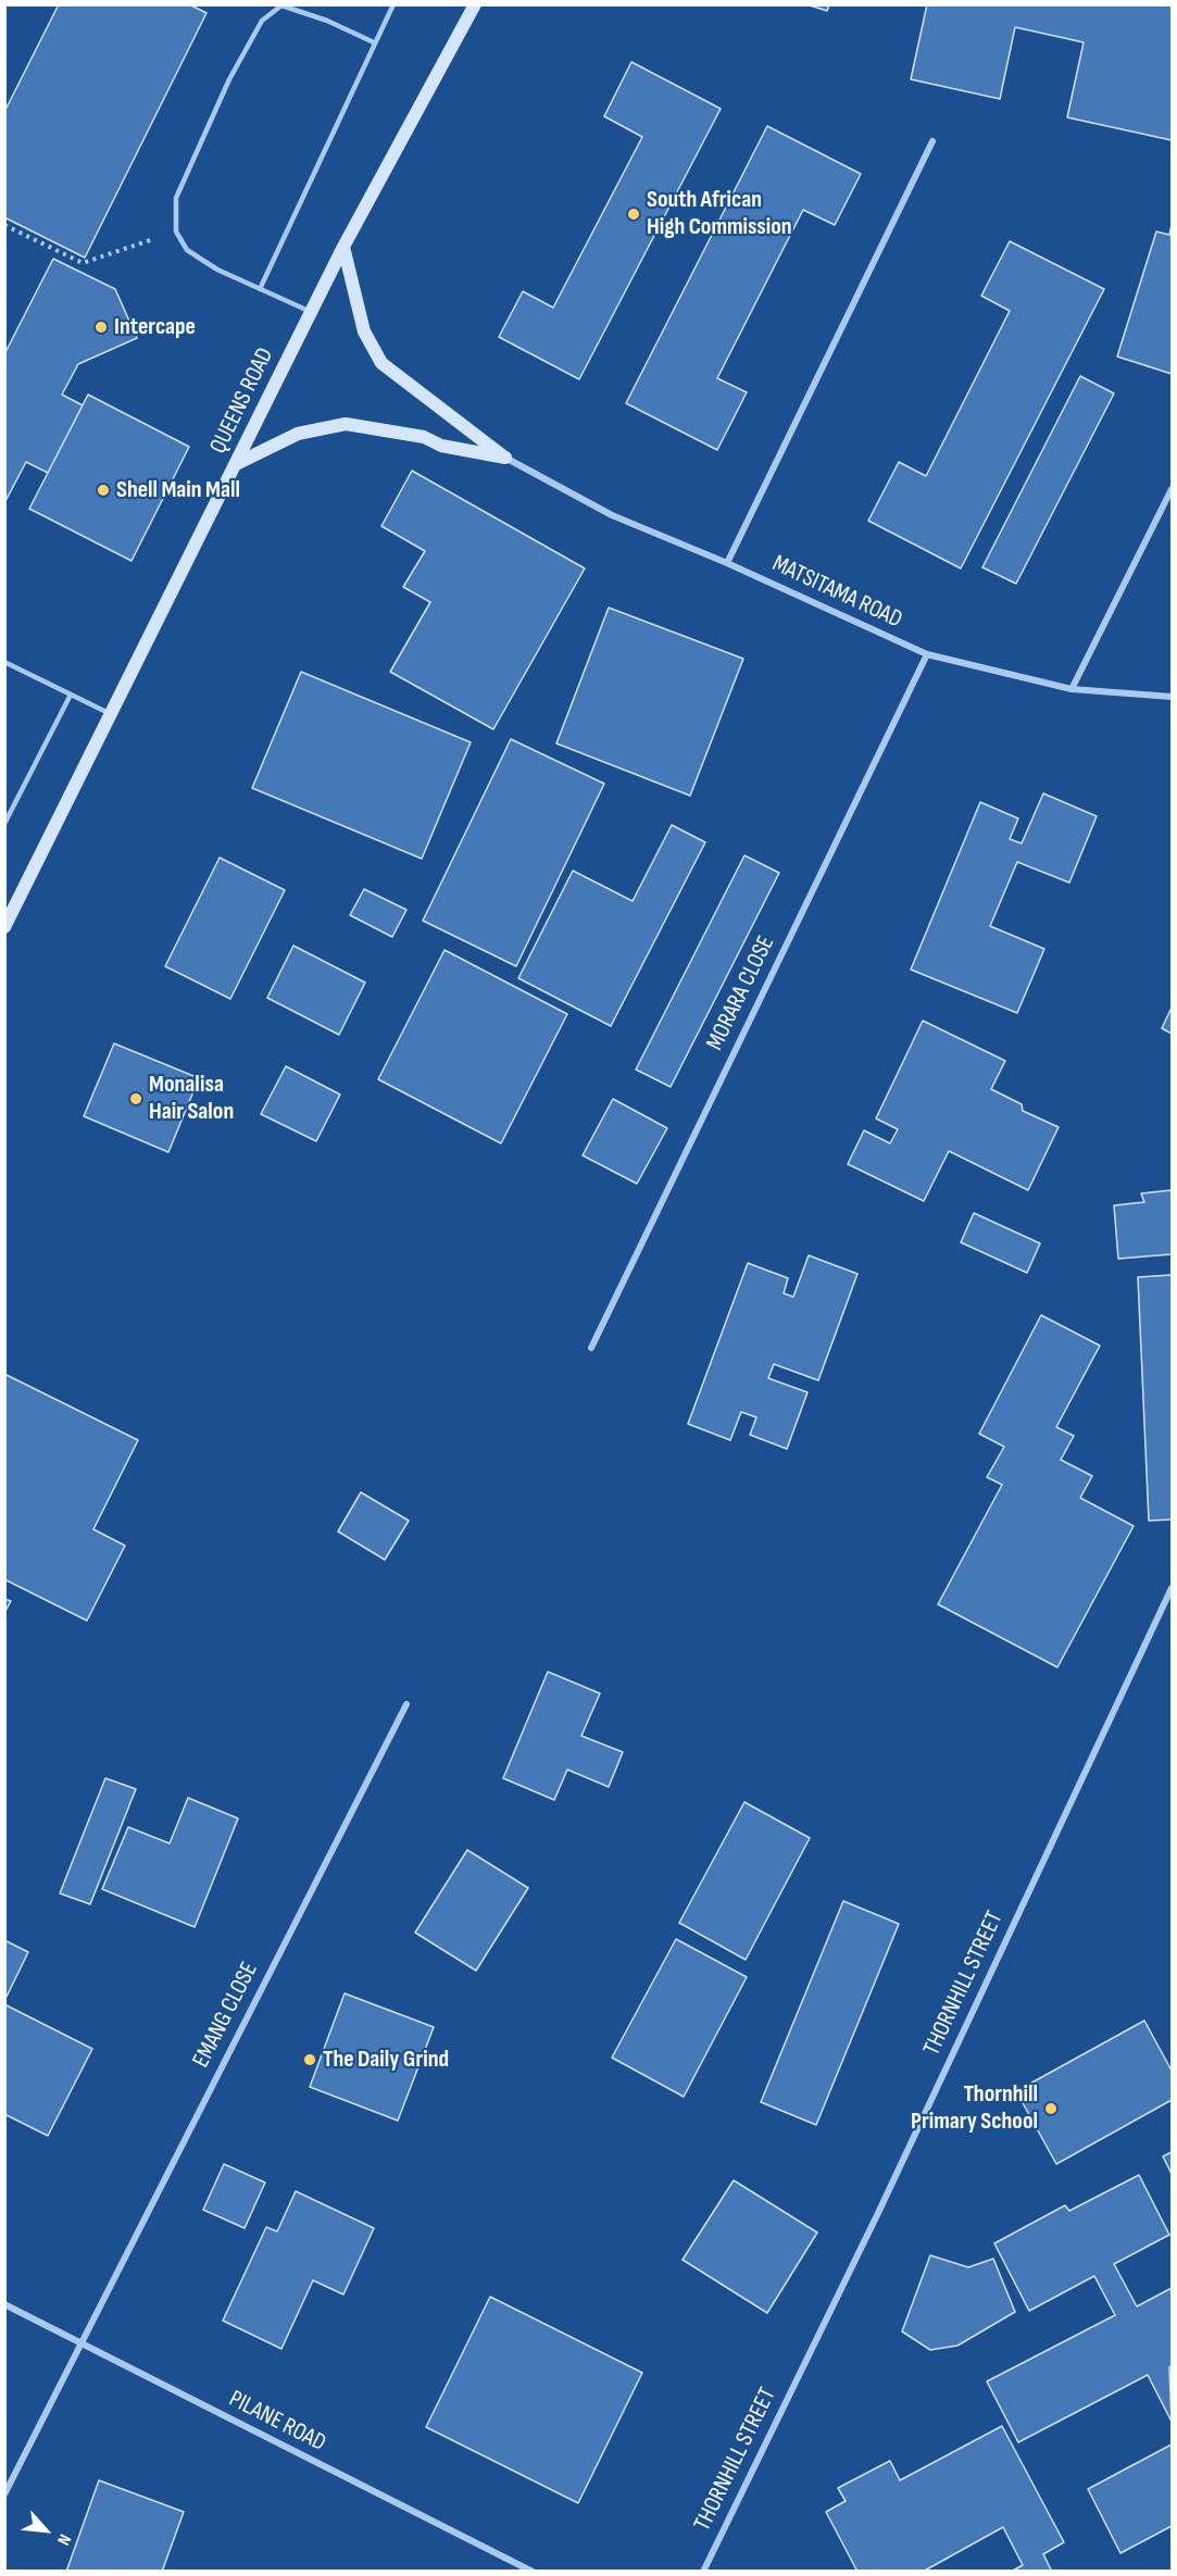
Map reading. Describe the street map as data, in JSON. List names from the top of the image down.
{
  "streets": {
    "main road": ["QUEENS ROAD"],
    "street": [
      "MATSITAMA ROAD",
      "MORARA CLOSE",
      "THORNHILL STREET",
      "EMANG CLOSE",
      "PILANE ROAD"
    ]
  },
  "crossings": [
    ["MATSITAMA ROAD", "MORARA CLOSE"],
    ["EMANG CLOSE", "PILANE ROAD"]
  ],
  "places": [
    "South African High Commission",
    "Intercape",
    "Shell Main Mall",
    "Monalisa Hair Salon",
    "The Daily Grind",
    "Thornhill Primary School"
  ],
  "north": "bottom right"
}
